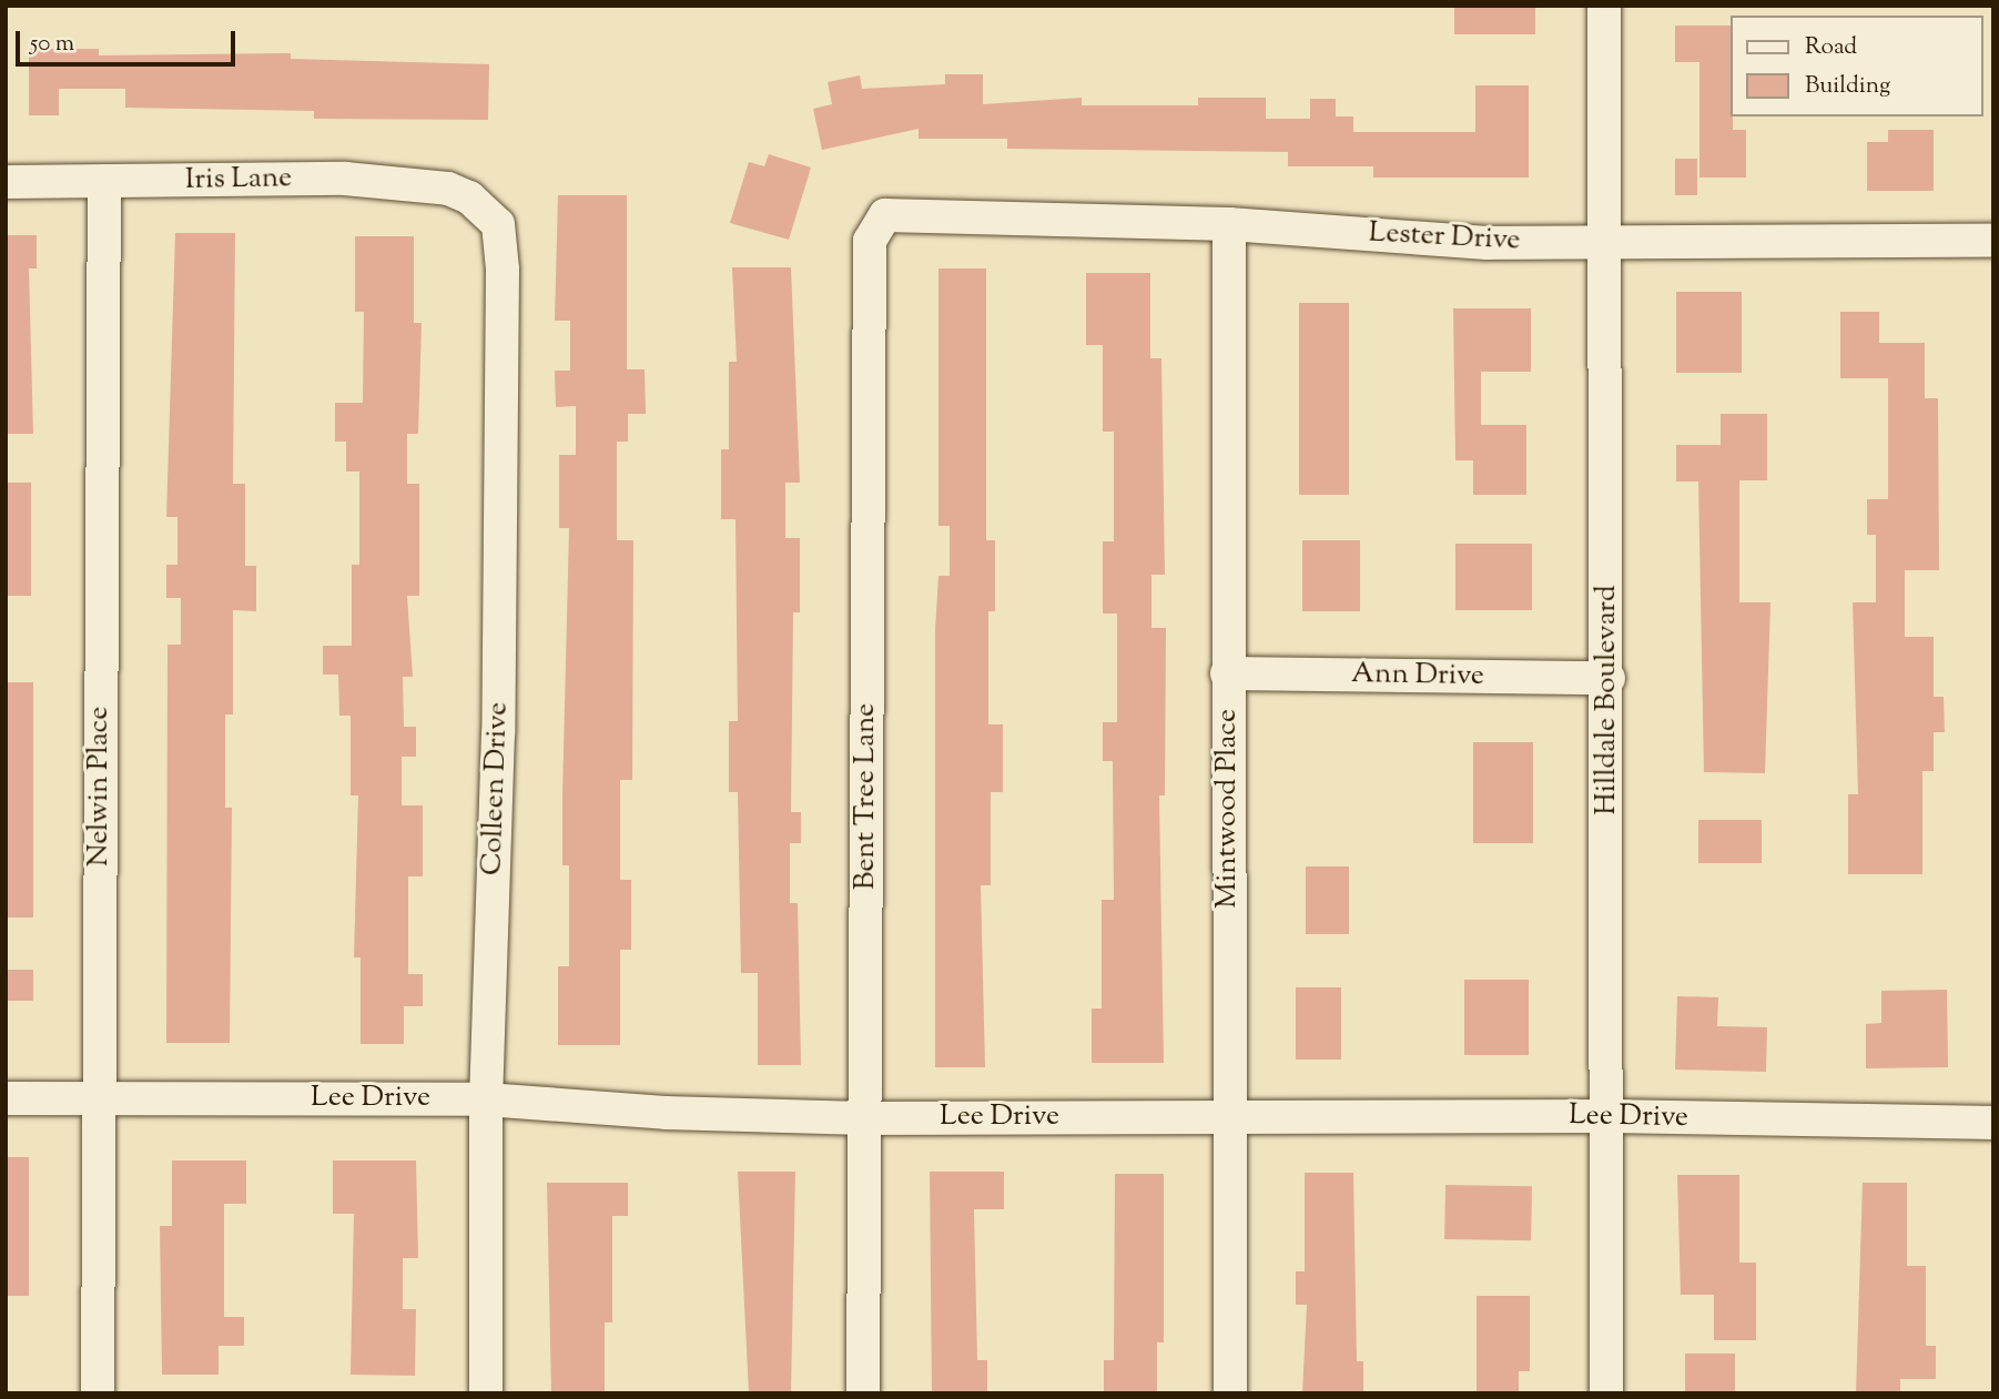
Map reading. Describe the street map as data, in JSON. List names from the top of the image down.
{
  "streets": {
    "street": [
      "Iris Lane",
      "Lester Drive",
      "Ann Drive",
      "Hilldale Boulevard",
      "Nelwin Place",
      "Colleen Drive",
      "Bent Tree Lane",
      "Mintwood Place",
      "Lee Drive"
    ]
  },
  "crossings": [
    ["Iris Lane", "Nelwin Place"],
    ["Iris Lane", "Colleen Drive"],
    ["Lester Drive", "Hilldale Boulevard"],
    ["Lester Drive", "Bent Tree Lane"],
    ["Lester Drive", "Mintwood Place"],
    ["Ann Drive", "Hilldale Boulevard"],
    ["Ann Drive", "Mintwood Place"],
    ["Hilldale Boulevard", "Lee Drive"],
    ["Nelwin Place", "Lee Drive"],
    ["Colleen Drive", "Lee Drive"],
    ["Bent Tree Lane", "Lee Drive"],
    ["Mintwood Place", "Lee Drive"]
  ],
  "legend": ["Road", "Building"],
  "scale_bar": "50 m"
}
